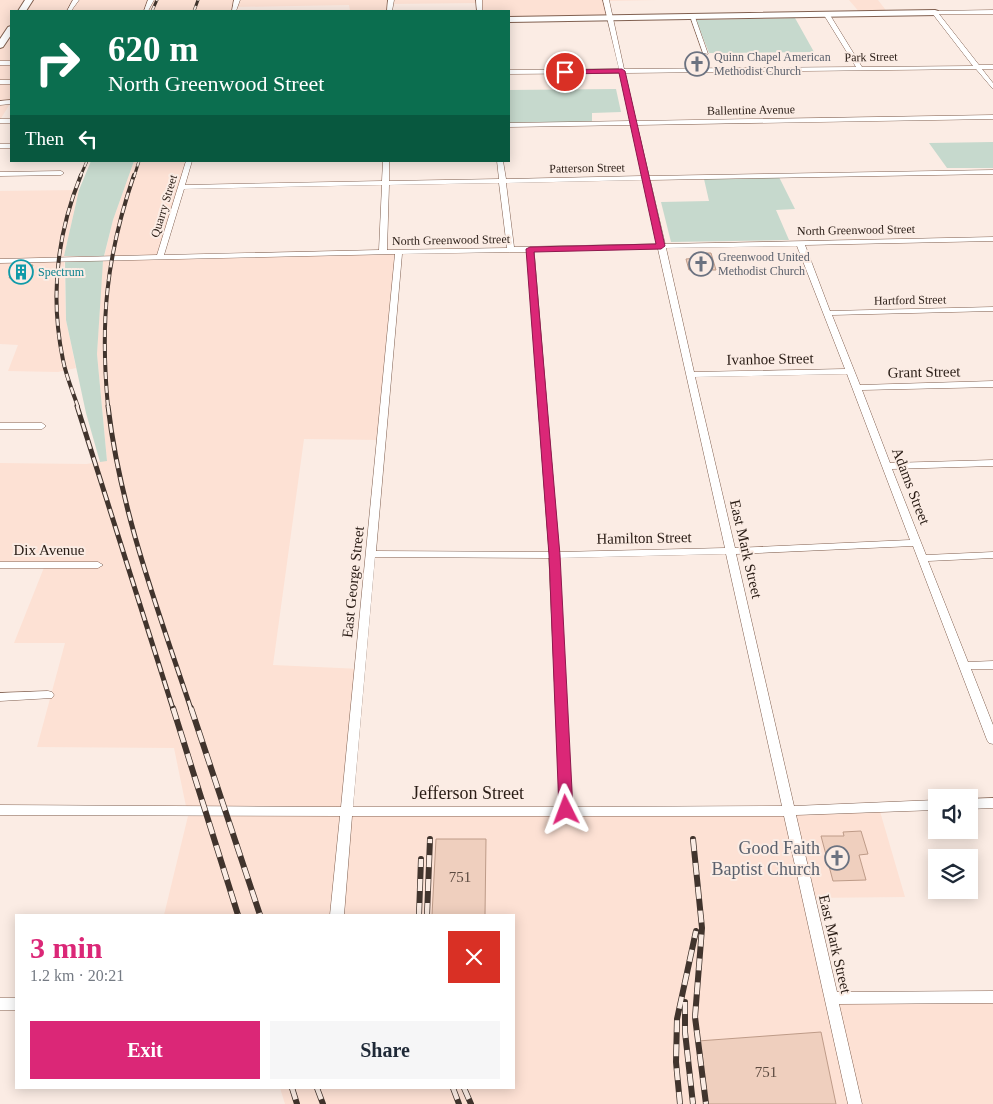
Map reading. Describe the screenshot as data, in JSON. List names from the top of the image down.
{
  "streets": {
    "street": [
      "Park Street",
      "Ballentine Avenue",
      "Patterson Street",
      "Quarry Street",
      "North Greenwood Street",
      "Hartford Street",
      "Ivanhoe Street",
      "Grant Street",
      "Adams Street",
      "Hamilton Street",
      "East Mark Street",
      "Dix Avenue",
      "East George Street",
      "Jefferson Street"
    ]
  },
  "crossings": [
    ["Park Street", "East Mark Street"],
    ["Ballentine Avenue", "East Mark Street"],
    ["Patterson Street", "Quarry Street"],
    ["Patterson Street", "East Mark Street"],
    ["Quarry Street", "North Greenwood Street"],
    ["North Greenwood Street", "Adams Street"],
    ["North Greenwood Street", "East Mark Street"],
    ["North Greenwood Street", "East George Street"],
    ["Hartford Street", "Adams Street"],
    ["Ivanhoe Street", "Adams Street"],
    ["Ivanhoe Street", "East Mark Street"],
    ["Grant Street", "Adams Street"],
    ["Adams Street", "Hamilton Street"],
    ["Hamilton Street", "East Mark Street"],
    ["Hamilton Street", "East George Street"],
    ["East Mark Street", "Jefferson Street"],
    ["East George Street", "Jefferson Street"]
  ],
  "places": {
    "church": ["Quinn Chapel American Methodist Church", "Greenwood United Methodist Church", "Good Faith Baptist Church"],
    "building": ["Spectrum"]
  },
  "house_numbers": ["751", "751"],
  "page": {
    "turn": ["620 m", "North Greenwood Street"],
    "then": "Then",
    "heading": ["3 min", "1.2 km · 20:21"],
    "buttons": ["Exit", "Share"]
  }
}
